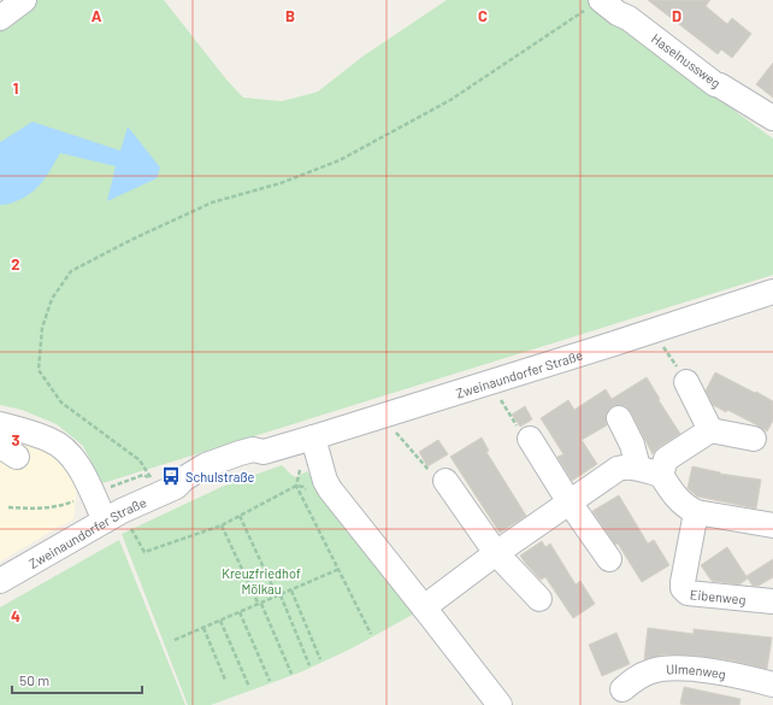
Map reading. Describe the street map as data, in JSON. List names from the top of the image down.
{
  "streets": {
    "street": [
      "Haselnussweg",
      "Zweinaundorfer Straße",
      "Eibenweg",
      "Ulmenweg"
    ]
  },
  "parks": ["Kreuzfriedhof Mölkau"],
  "places": {
    "bus stop": ["Schulstraße"]
  },
  "scale_bar": "50 m",
  "grid": {
    "columns": [
      "A",
      "B",
      "C",
      "D"
    ],
    "rows": [
      "1",
      "2",
      "3",
      "4"
    ]
  }
}
